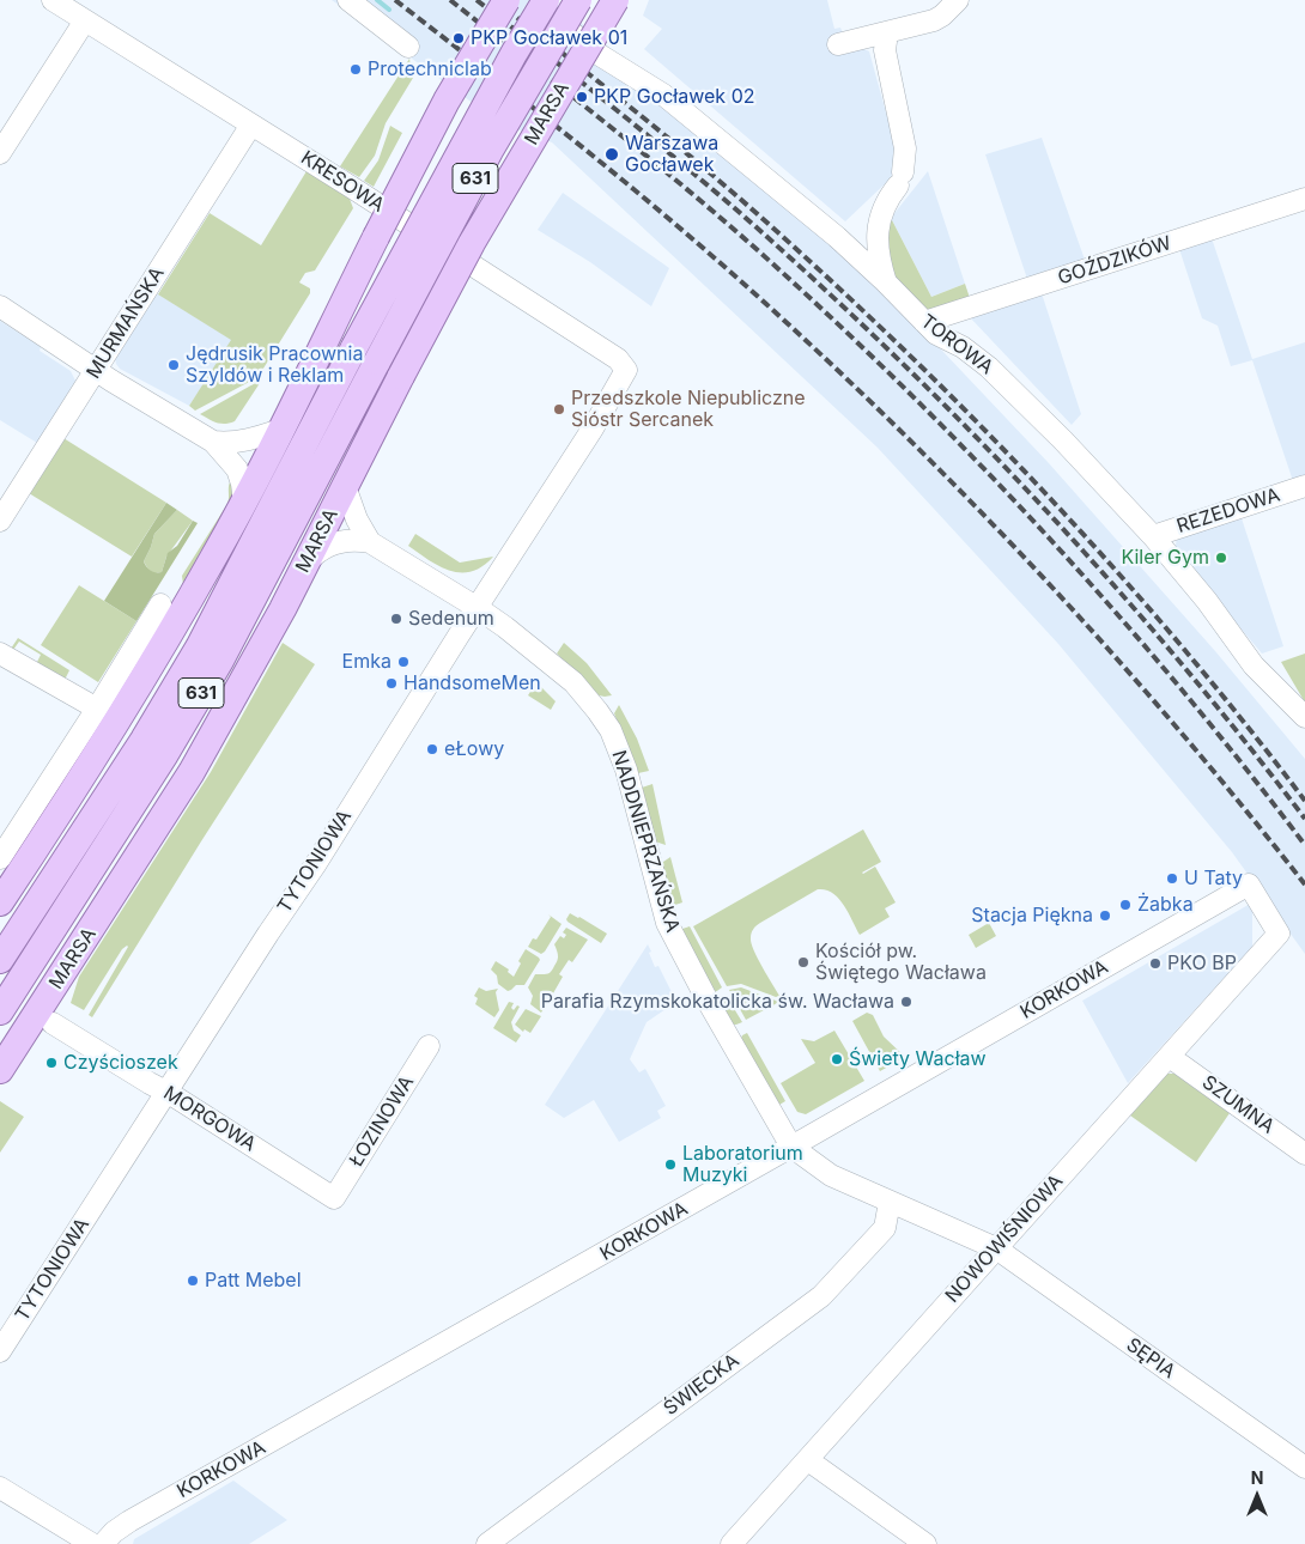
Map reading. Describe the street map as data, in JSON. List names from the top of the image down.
{
  "streets": {
    "main road": ["MARSA", "631"],
    "street": [
      "KRESOWA",
      "GOŹDZIKÓW",
      "MURMAŃSKA",
      "TOROWA",
      "REZEDOWA",
      "NADDNIEPRZAŃSKA",
      "TYTONIOWA",
      "KORKOWA",
      "SZUMNA",
      "MORGOWA",
      "ŁOZINOWA",
      "NOWOWIŚNIOWA",
      "SĘPIA",
      "ŚWIECKA"
    ]
  },
  "crossings": [
    ["MARSA", "NADDNIEPRZAŃSKA"],
    ["KRESOWA", "MURMAŃSKA"],
    ["KRESOWA", "TYTONIOWA"],
    ["GOŹDZIKÓW", "TOROWA"],
    ["TOROWA", "REZEDOWA"],
    ["NADDNIEPRZAŃSKA", "TYTONIOWA"],
    ["NADDNIEPRZAŃSKA", "KORKOWA"],
    ["NADDNIEPRZAŃSKA", "NOWOWIŚNIOWA"],
    ["NADDNIEPRZAŃSKA", "SĘPIA"],
    ["NADDNIEPRZAŃSKA", "ŚWIECKA"],
    ["TYTONIOWA", "MORGOWA"],
    ["KORKOWA", "NOWOWIŚNIOWA"],
    ["SZUMNA", "NOWOWIŚNIOWA"],
    ["MORGOWA", "ŁOZINOWA"],
    ["NOWOWIŚNIOWA", "SĘPIA"]
  ],
  "places": [
    "PKP Gocławek 01",
    "Protechniclab",
    "PKP Gocławek 02",
    "Warszawa Gocławek",
    "Jędrusik Pracownia Szyldów i Reklam",
    "Przedszkole Niepubliczne Sióstr Sercanek",
    "Kiler Gym",
    "Sedenum",
    "Emka",
    "HandsomeMen",
    "eŁowy",
    "U Taty",
    "Żabka",
    "Stacja Piękna",
    "Kościół pw. Świętego Wacława",
    "PKO BP",
    "Parafia Rzymskokatolicka św. Wacława",
    "Świety Wacław",
    "Czyścioszek",
    "Laboratorium Muzyki",
    "Patt Mebel"
  ],
  "north": "top"
}
